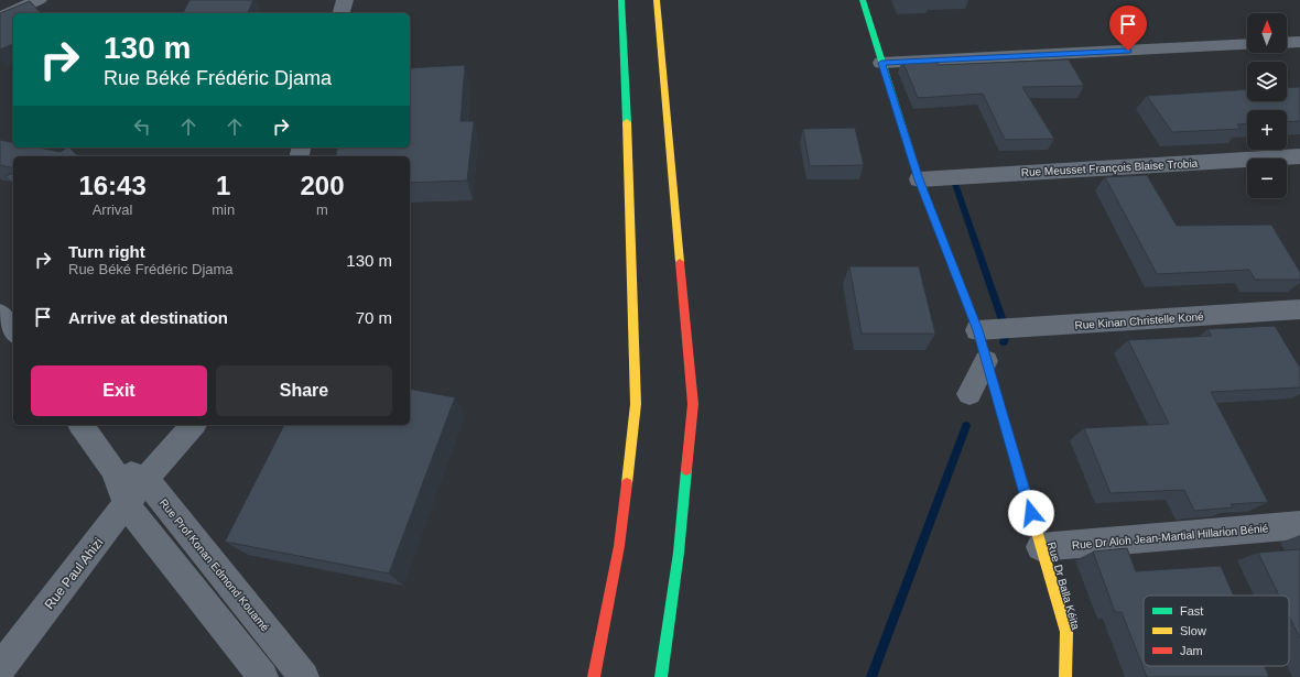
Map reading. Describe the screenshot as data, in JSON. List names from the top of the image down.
{
  "streets": {
    "main road": ["Rue Dr Balla Kéita"],
    "street": [
      "Rue Meusset François Blaise Trobia",
      "Rue Kinan Christelle Koné",
      "Rue Dr Aloh Jean-Martial Hillarion Bénié",
      "Rue Prof Konan Edmond Kouamé",
      "Rue Paul Ahizi"
    ]
  },
  "crossings": [
    ["Rue Meusset François Blaise Trobia", "Rue Dr Balla Kéita"],
    ["Rue Kinan Christelle Koné", "Rue Dr Balla Kéita"],
    ["Rue Dr Aloh Jean-Martial Hillarion Bénié", "Rue Dr Balla Kéita"],
    ["Rue Prof Konan Edmond Kouamé", "Rue Paul Ahizi"]
  ],
  "legend": ["Fast", "Slow", "Jam"],
  "north": "top",
  "page": {
    "map_buttons": ["+", "−"],
    "turn": ["130 m", "Rue Béké Frédéric Djama"],
    "eta": [
      "16:43",
      "Arrival",
      "1",
      "min",
      "200",
      "m"
    ],
    "list": [
      {
        "name": "Turn right",
        "note": "Rue Béké Frédéric Djama",
        "value": "130 m"
      },
      {
        "name": "Arrive at destination",
        "value": "70 m"
      }
    ],
    "buttons": ["Exit", "Share"]
  }
}
